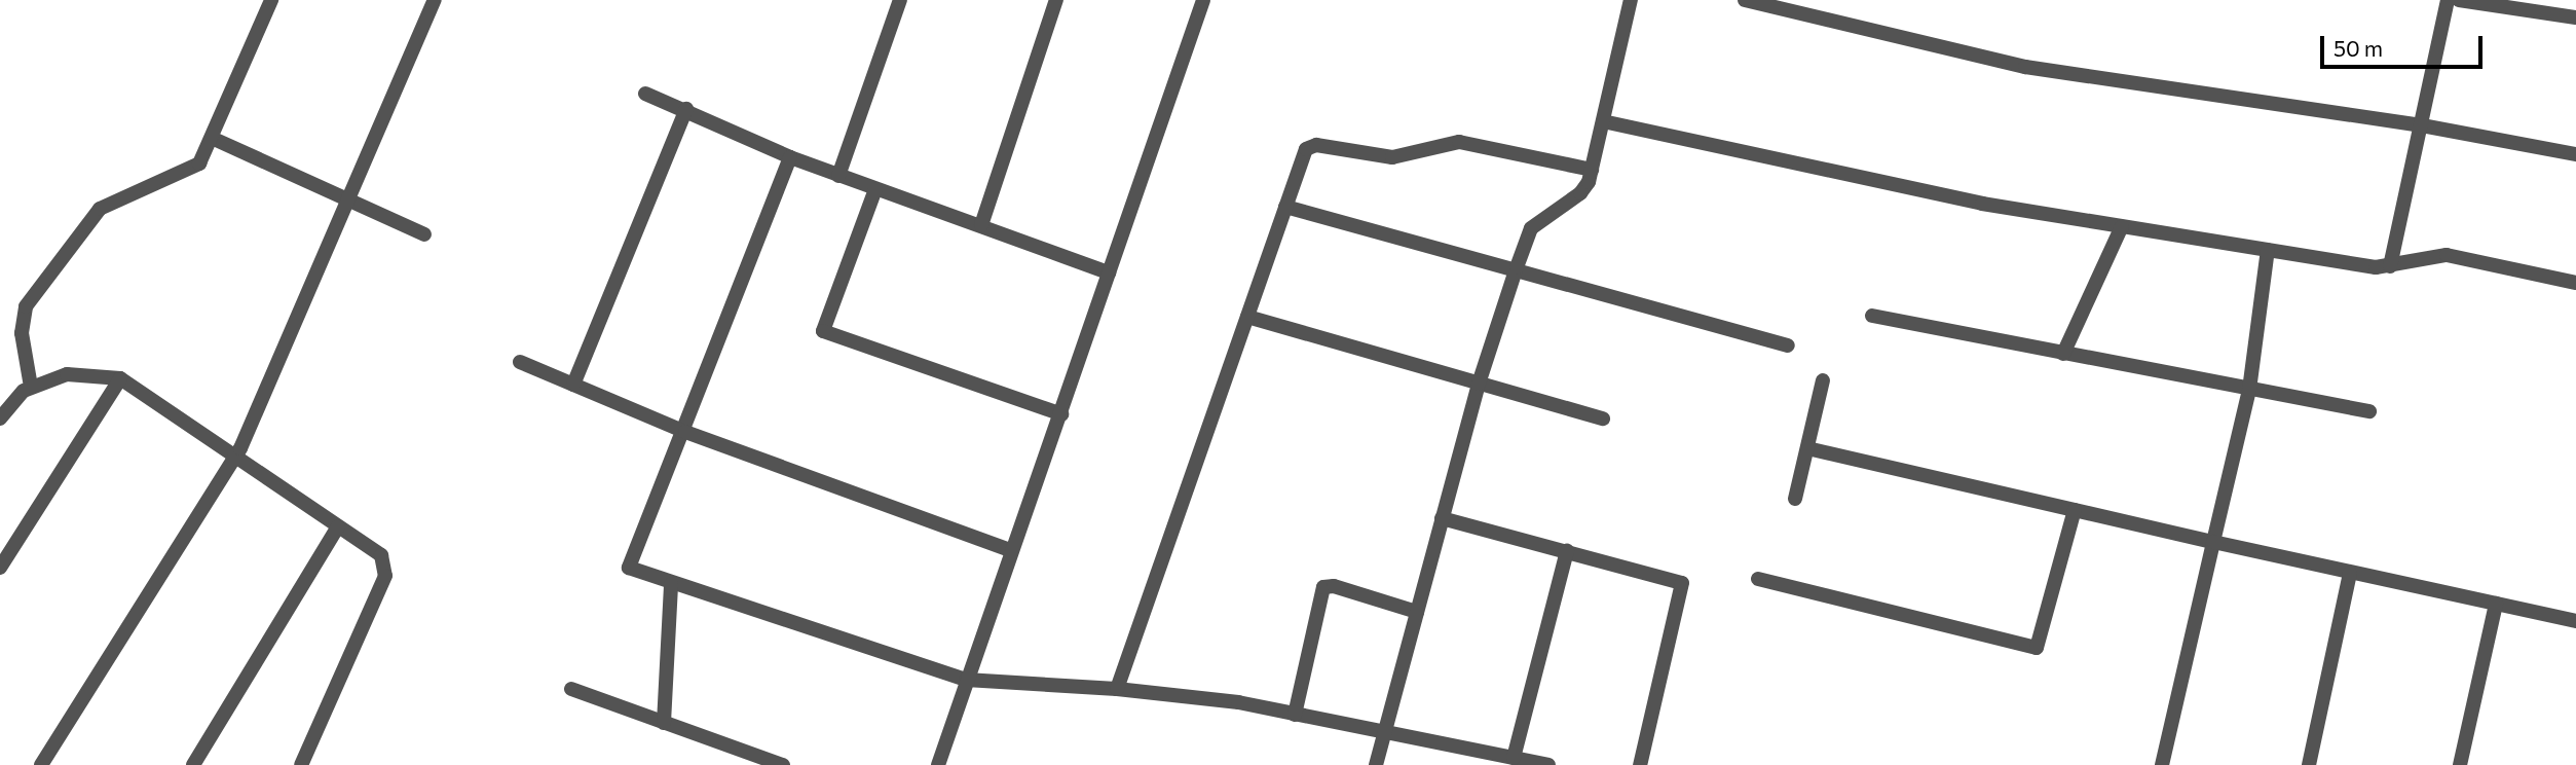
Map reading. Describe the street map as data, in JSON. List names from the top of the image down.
{
  "scale_bar": "50 m"
}
